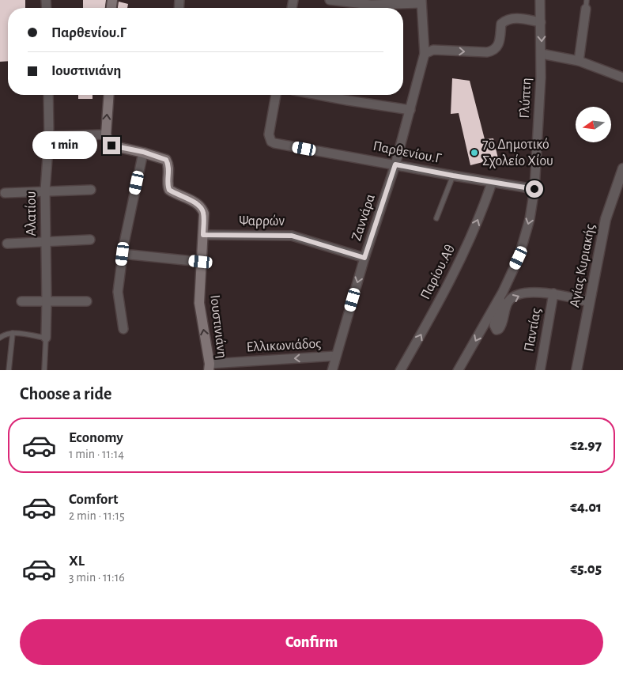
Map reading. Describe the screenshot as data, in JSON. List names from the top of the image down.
{
  "streets": {
    "main road": ["Ιουστινιάνη"],
    "street": [
      "Γλύπτη",
      "Παρθενίου.Γ",
      "Αλατίου",
      "Ζαννάρα",
      "Ψαρρών",
      "Αγίας Κυριακής",
      "Παρίου.Αθ",
      "Παντίας",
      "Ελλικωνιάδος"
    ]
  },
  "crossings": [
    ["Γλύπτη", "Παρθενίου.Γ"],
    ["Παρθενίου.Γ", "Ζαννάρα"],
    ["Παρθενίου.Γ", "Παρίου.Αθ"],
    ["Ζαννάρα", "Ψαρρών"],
    ["Ζαννάρα", "Ελλικωνιάδος"],
    ["Ψαρρών", "Ιουστινιάνη"],
    ["Ιουστινιάνη", "Ελλικωνιάδος"]
  ],
  "one_way": [
    "Γλύπτη",
    "Παρίου.Αθ",
    "Ιουστινιάνη",
    "Ελλικωνιάδος"
  ],
  "places": ["7ο Δημοτικό Σχολείο Χίου"],
  "north": "left",
  "page": {
    "banner": ["Παρθενίου.Γ", "Ιουστινιάνη"],
    "bubble": "1 min",
    "heading": "Choose a ride",
    "list": [
      {
        "name": "Economy",
        "note": "1 min · 11:14",
        "value": "€2.97"
      },
      {
        "name": "Comfort",
        "note": "2 min · 11:15",
        "value": "€4.01"
      },
      {
        "name": "XL",
        "note": "3 min · 11:16",
        "value": "€5.05"
      }
    ],
    "buttons": "Confirm"
  }
}
